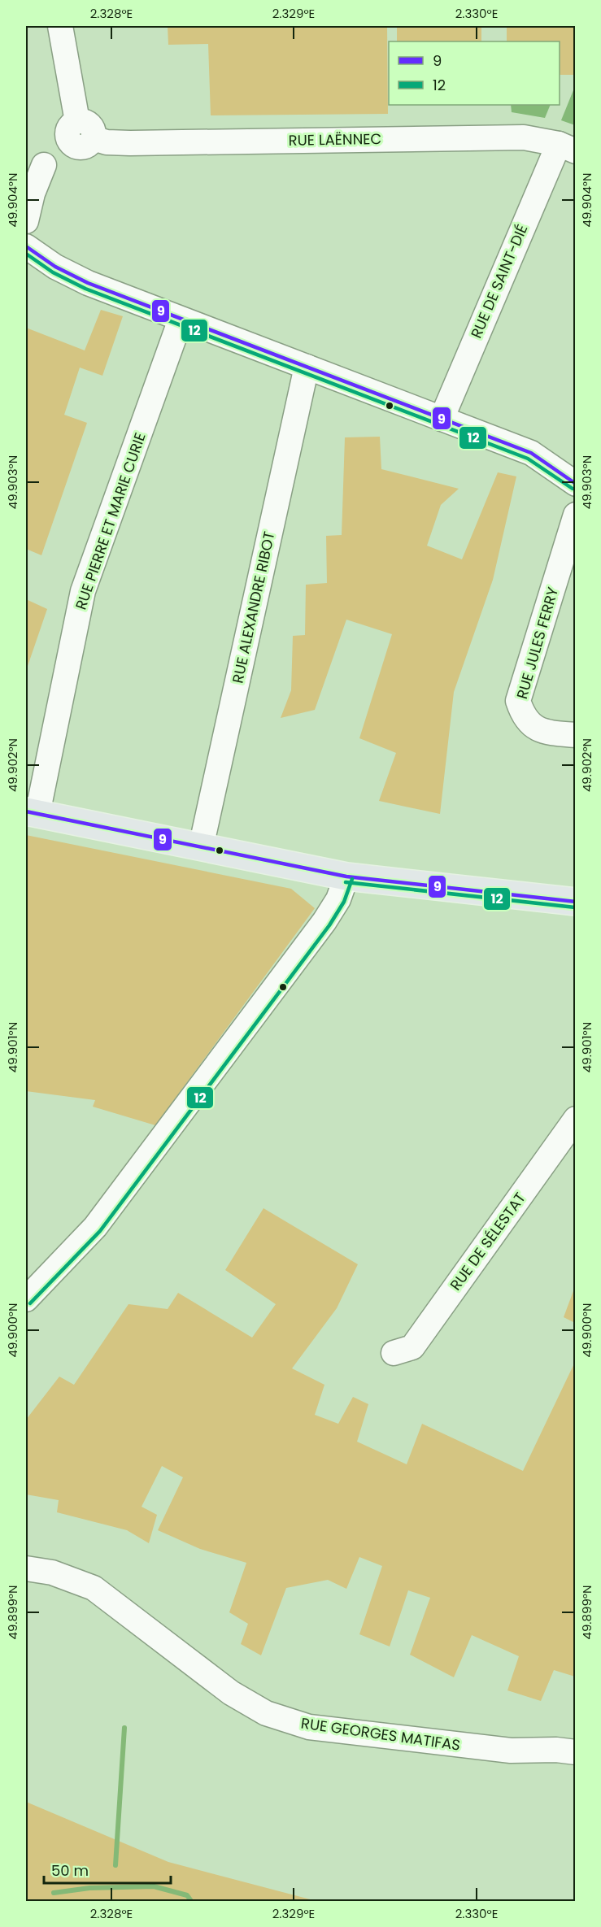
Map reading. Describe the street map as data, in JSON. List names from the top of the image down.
{
  "streets": {
    "street": [
      "RUE LAËNNEC",
      "RUE DE SAINT-DIÉ",
      "RUE PIERRE ET MARIE CURIE",
      "RUE ALEXANDRE RIBOT",
      "RUE JULES FERRY",
      "RUE DE SÉLESTAT",
      "RUE GEORGES MATIFAS"
    ]
  },
  "crossings": [
    ["RUE LAËNNEC", "RUE DE SAINT-DIÉ"]
  ],
  "lines": ["transit line 9", "transit line 12"],
  "legend": ["9", "12"],
  "scale_bar": "50 m",
  "coordinates": [
    "2.328°E",
    "2.329°E",
    "2.330°E",
    "49.904°N",
    "49.903°N",
    "49.902°N",
    "49.901°N",
    "49.900°N",
    "49.899°N"
  ]
}
